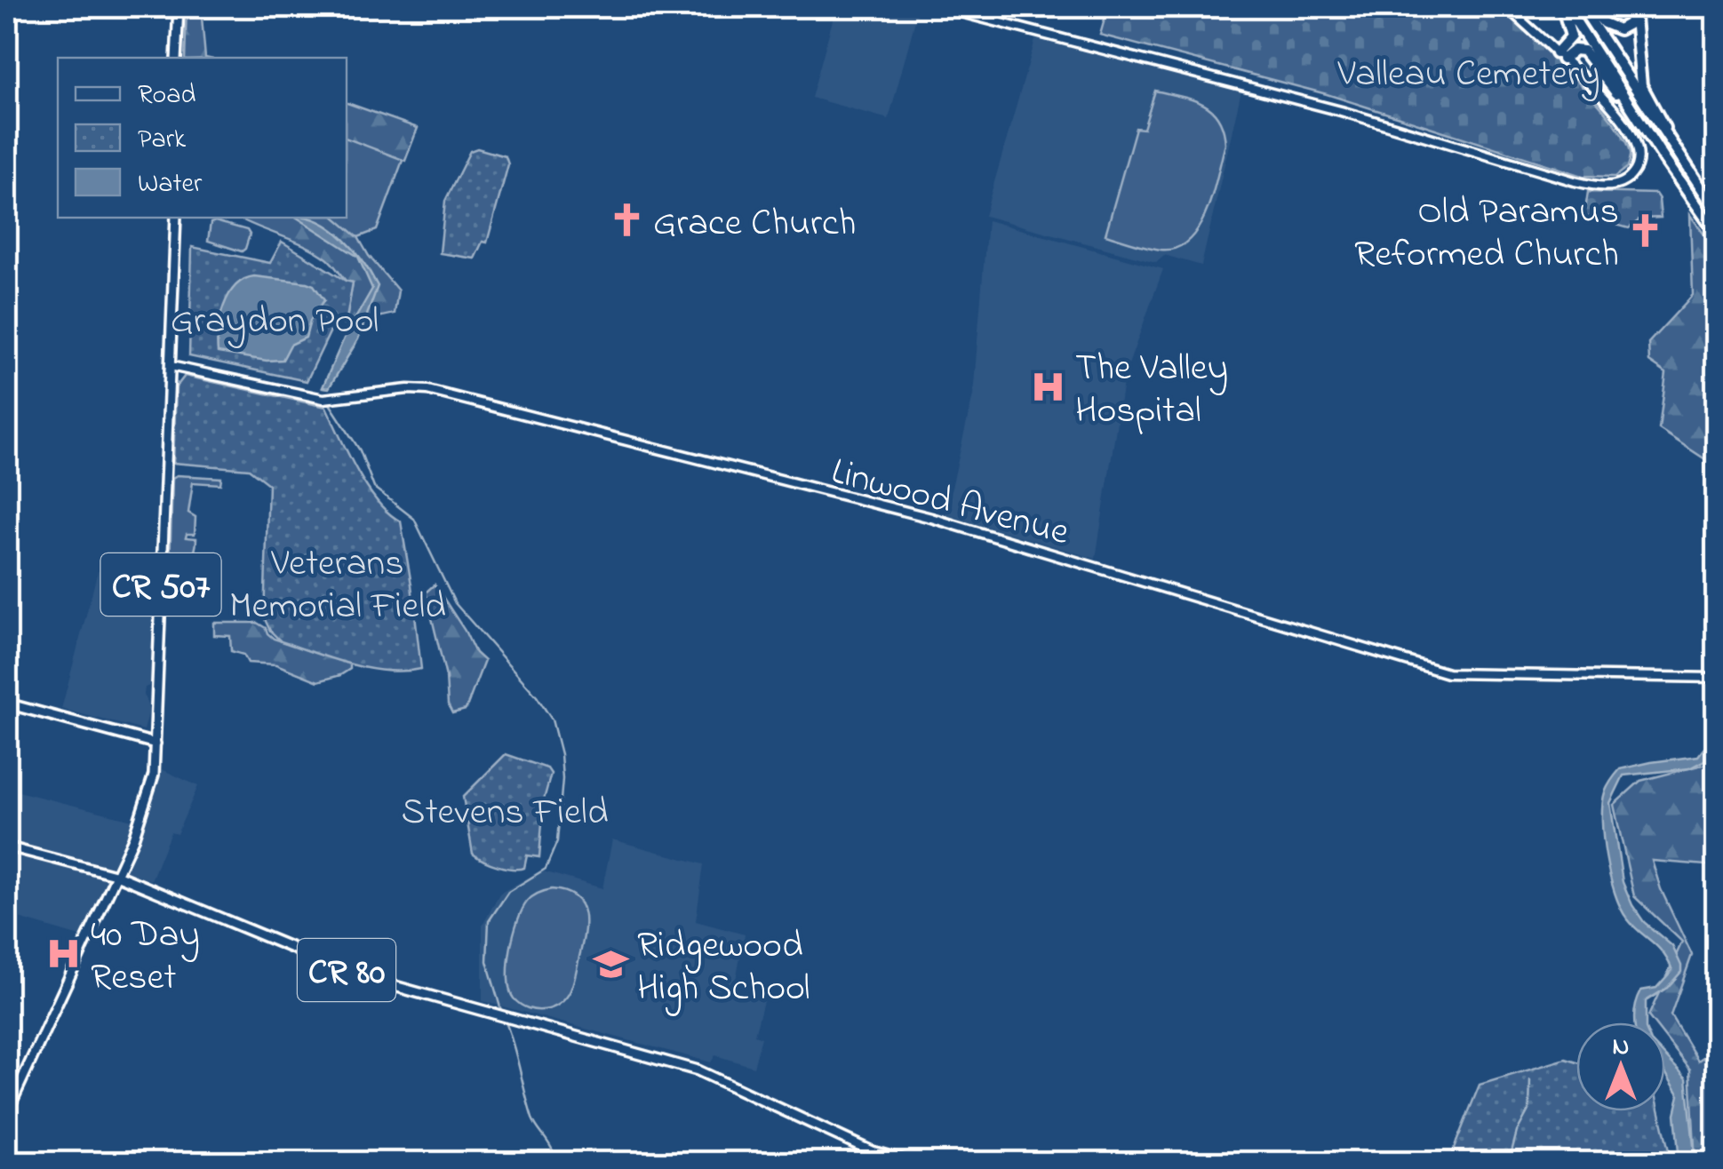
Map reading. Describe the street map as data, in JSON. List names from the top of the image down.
{
  "streets": {
    "main road": ["Linwood Avenue", "CR 507", "CR 80"]
  },
  "crossings": [
    ["Linwood Avenue", "CR 507"],
    ["CR 507", "CR 80"]
  ],
  "parks": [
    "Valleau Cemetery",
    "Graydon Pool",
    "Veterans Memorial Field",
    "Stevens Field"
  ],
  "places": {
    "church": ["Grace Church", "Old Paramus Reformed Church"],
    "hospital": ["The Valley Hospital", "40 Day Reset"],
    "school or university": ["Ridgewood High School"]
  },
  "legend": ["Road", "Park", "Water"],
  "north": "top"
}
